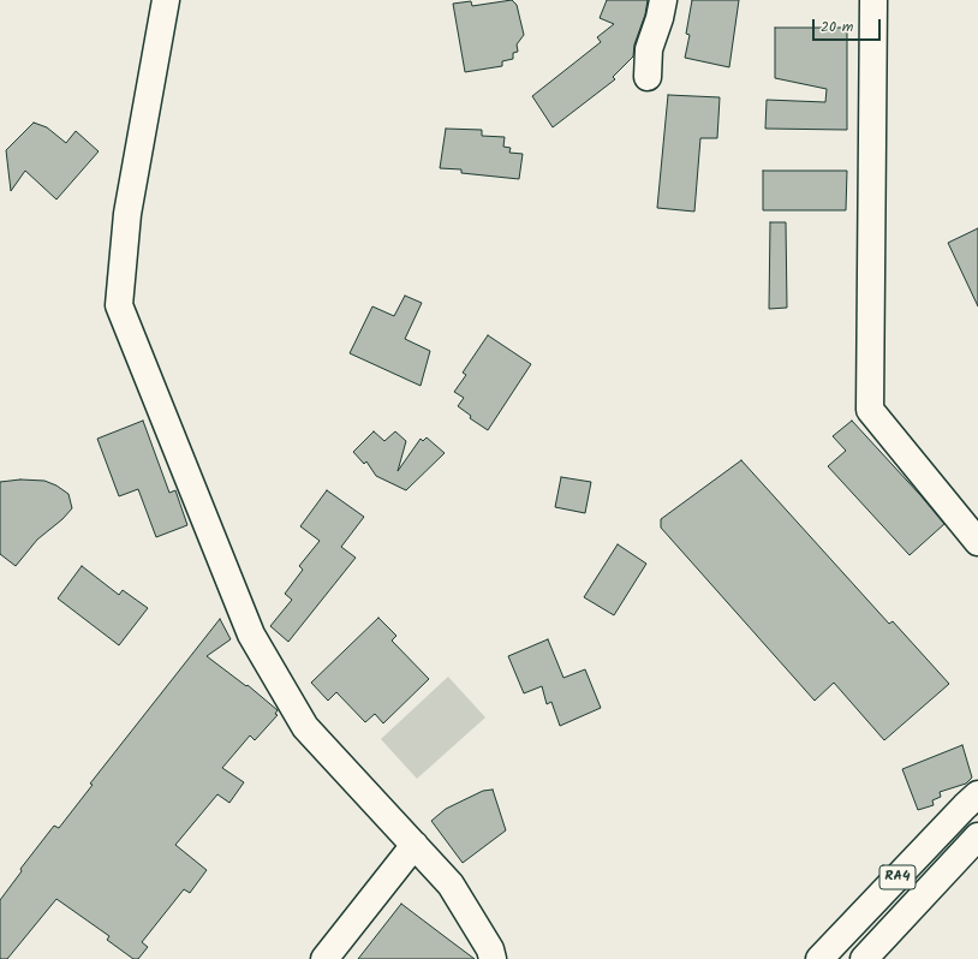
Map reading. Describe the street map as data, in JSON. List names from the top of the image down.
{
  "streets": {
    "main road": ["RA4"]
  },
  "scale_bar": "20 m"
}
